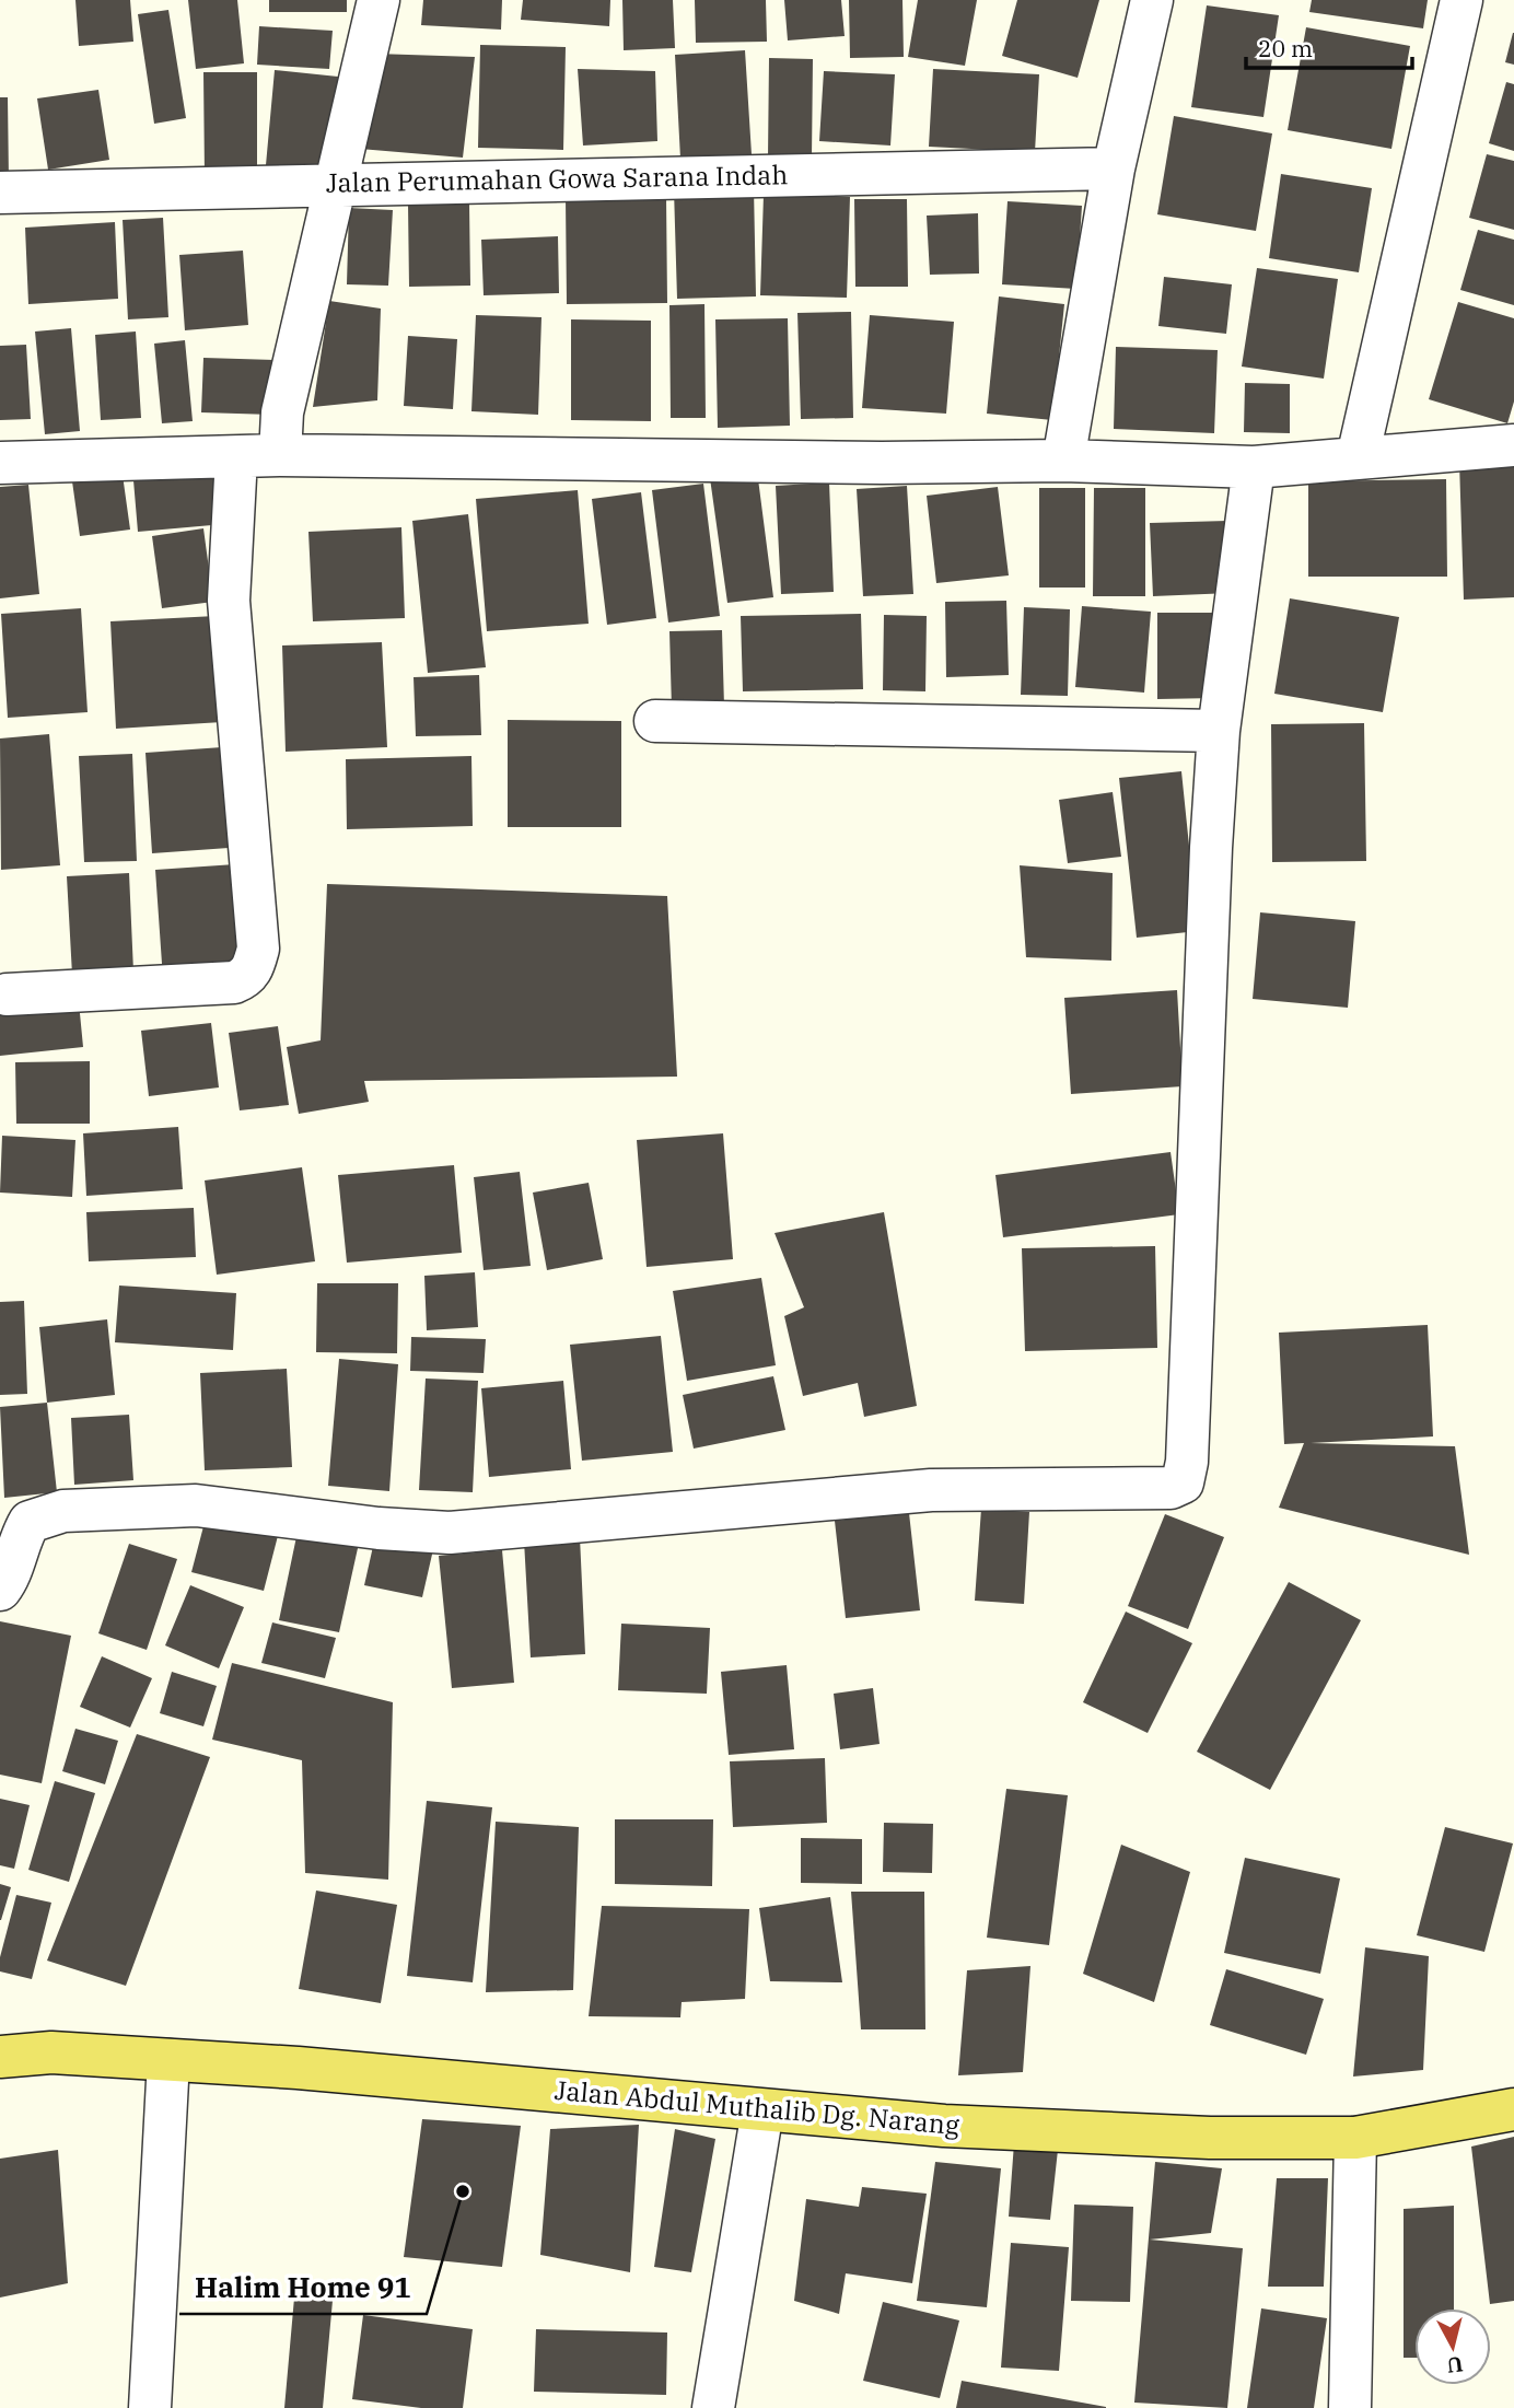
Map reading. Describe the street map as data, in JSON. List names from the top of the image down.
{
  "streets": {
    "main road": ["Jalan Abdul Muthalib Dg. Narang"],
    "street": ["Jalan Perumahan Gowa Sarana Indah"]
  },
  "places": ["Halim Home 91"],
  "scale_bar": "20 m",
  "north": "bottom"
}
